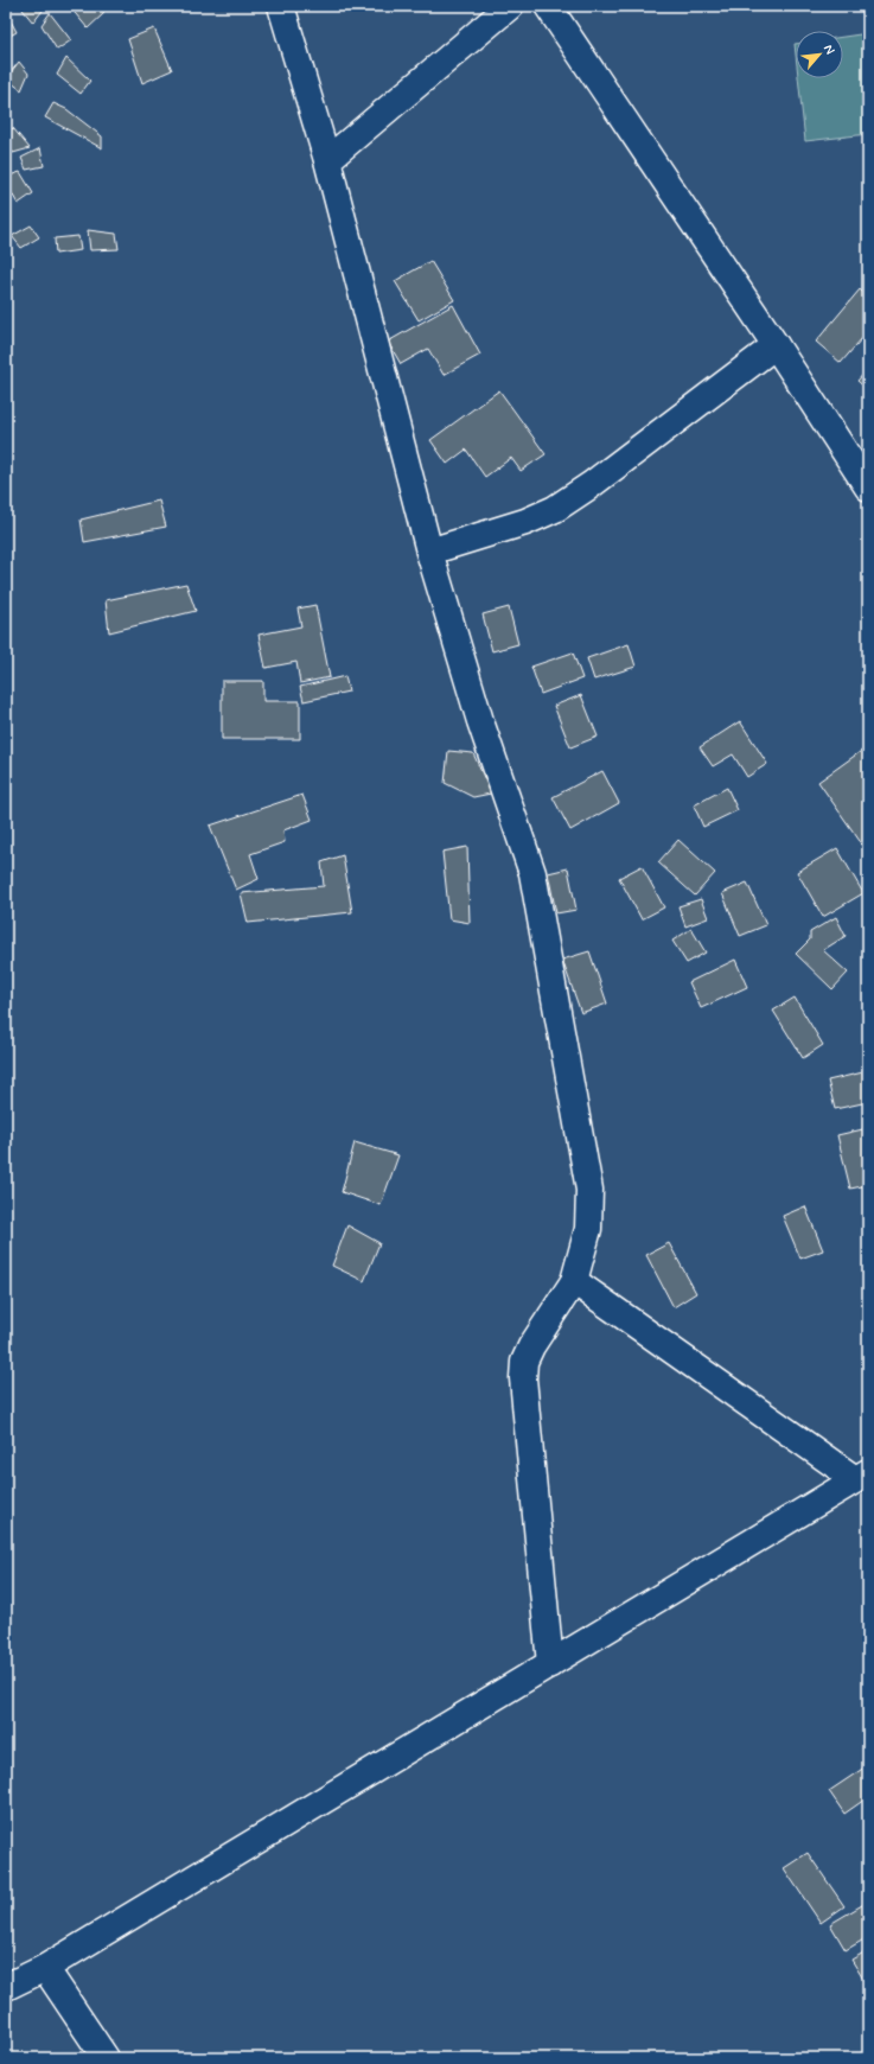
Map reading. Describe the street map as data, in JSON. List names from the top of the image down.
{
  "north": "top right"
}
